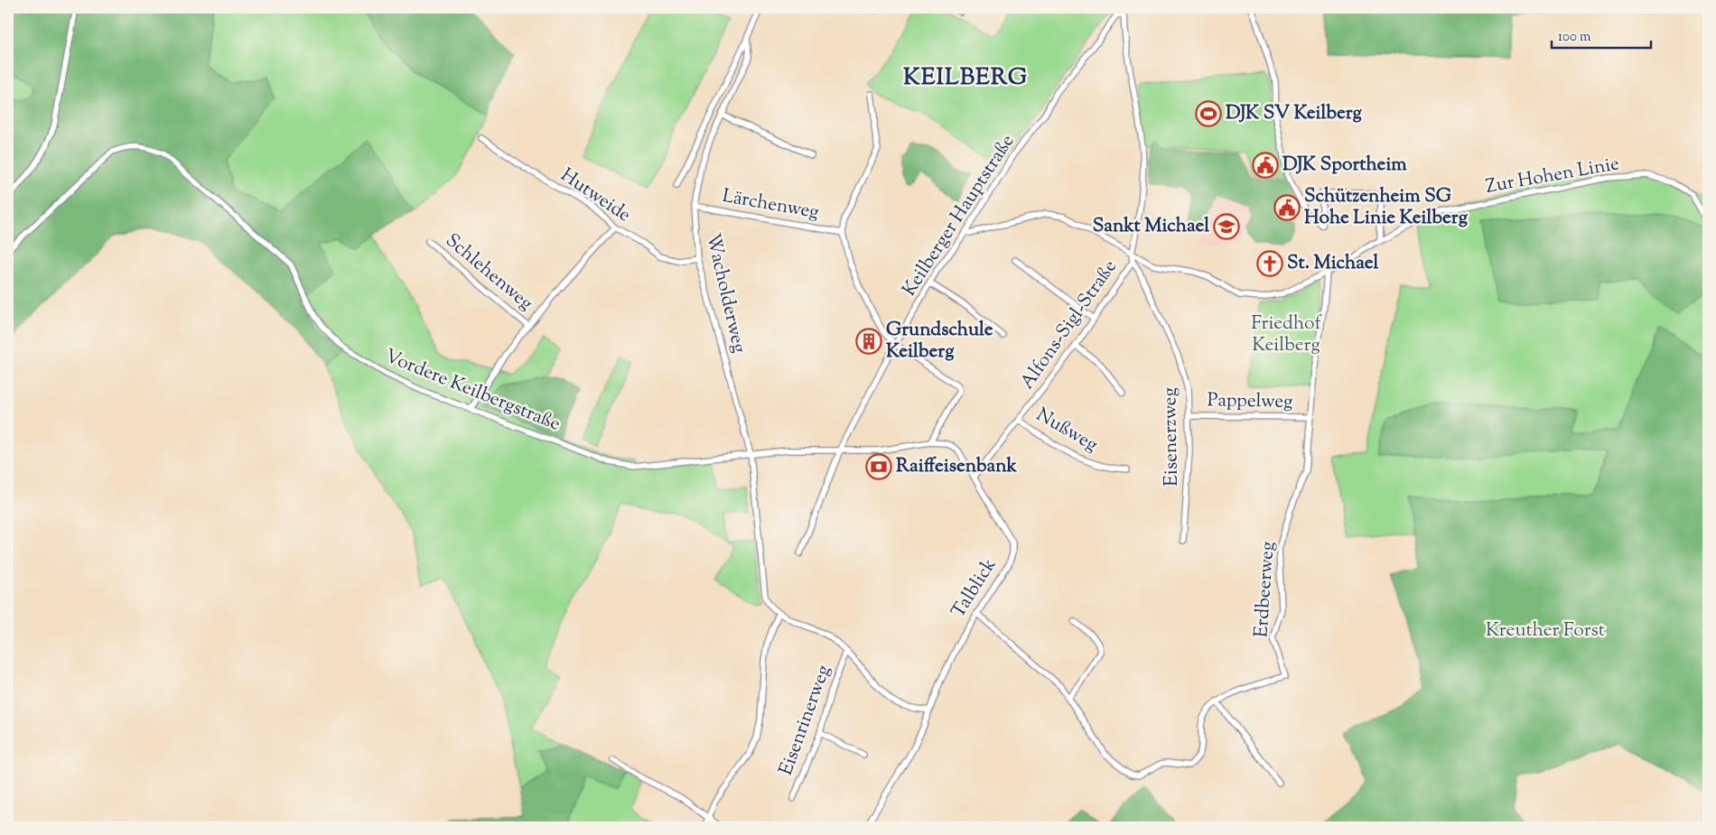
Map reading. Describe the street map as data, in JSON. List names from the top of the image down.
{
  "streets": {
    "street": [
      "Zur Hohen Linie",
      "Hutweide",
      "Lärchenweg",
      "Keilberger Hauptstraße",
      "Schlehenweg",
      "Wacholderweg",
      "Alfons-Sigl-Straße",
      "Vordere Keilbergstraße",
      "Pappelweg",
      "Nußweg",
      "Eisenerzweg",
      "Talblick",
      "Erdbeerweg",
      "Eisenrinerweg"
    ]
  },
  "crossings": [
    ["Zur Hohen Linie", "Keilberger Hauptstraße"],
    ["Zur Hohen Linie", "Alfons-Sigl-Straße"],
    ["Zur Hohen Linie", "Erdbeerweg"],
    ["Hutweide", "Wacholderweg"],
    ["Lärchenweg", "Wacholderweg"],
    ["Keilberger Hauptstraße", "Alfons-Sigl-Straße"],
    ["Keilberger Hauptstraße", "Vordere Keilbergstraße"],
    ["Keilberger Hauptstraße", "Talblick"],
    ["Wacholderweg", "Vordere Keilbergstraße"],
    ["Alfons-Sigl-Straße", "Nußweg"],
    ["Alfons-Sigl-Straße", "Eisenerzweg"],
    ["Alfons-Sigl-Straße", "Talblick"],
    ["Vordere Keilbergstraße", "Talblick"],
    ["Pappelweg", "Eisenerzweg"],
    ["Pappelweg", "Erdbeerweg"]
  ],
  "districts": ["KEILBERG"],
  "parks": ["Friedhof Keilberg", "Kreuther Forst"],
  "places": {
    "sports": ["DJK SV Keilberg"],
    "public building": ["DJK Sportheim", "Schützenheim SG Hohe Linie Keilberg"],
    "school or university": ["Sankt Michael"],
    "church": ["St. Michael"],
    "building": ["Grundschule Keilberg"],
    "bank": ["Raiffeisenbank"]
  },
  "scale_bar": "100 m"
}
